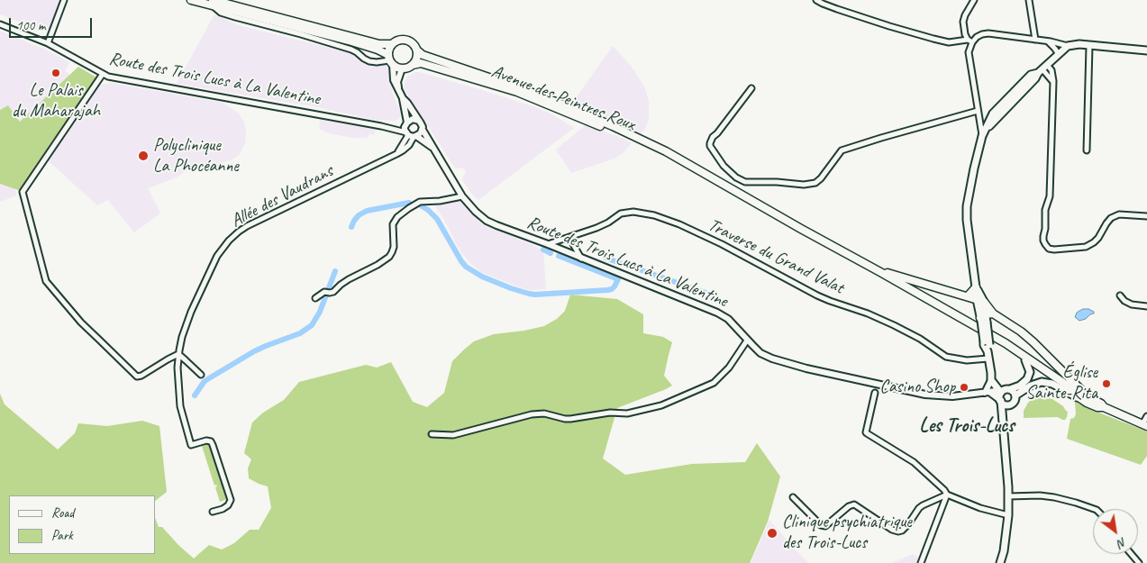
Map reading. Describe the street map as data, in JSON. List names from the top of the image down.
{
  "streets": {
    "main road": ["Avenue des Peintres Roux"],
    "street": ["Route des Trois Lucs à La Valentine", "Allée des Vaudrans", "Traverse du Grand Valat"]
  },
  "crossings": [
    ["Route des Trois Lucs à La Valentine", "Allée des Vaudrans"],
    ["Route des Trois Lucs à La Valentine", "Traverse du Grand Valat"]
  ],
  "districts": ["Les Trois-Lucs"],
  "places": [
    "Le Palais du Maharajah",
    "Polyclinique La Phocéanne",
    "Église Sainte-Rita",
    "Casino Shop",
    "Clinique psychiatrique des Trois-Lucs"
  ],
  "legend": ["Road", "Park"],
  "scale_bar": "100 m",
  "north": "bottom right"
}
